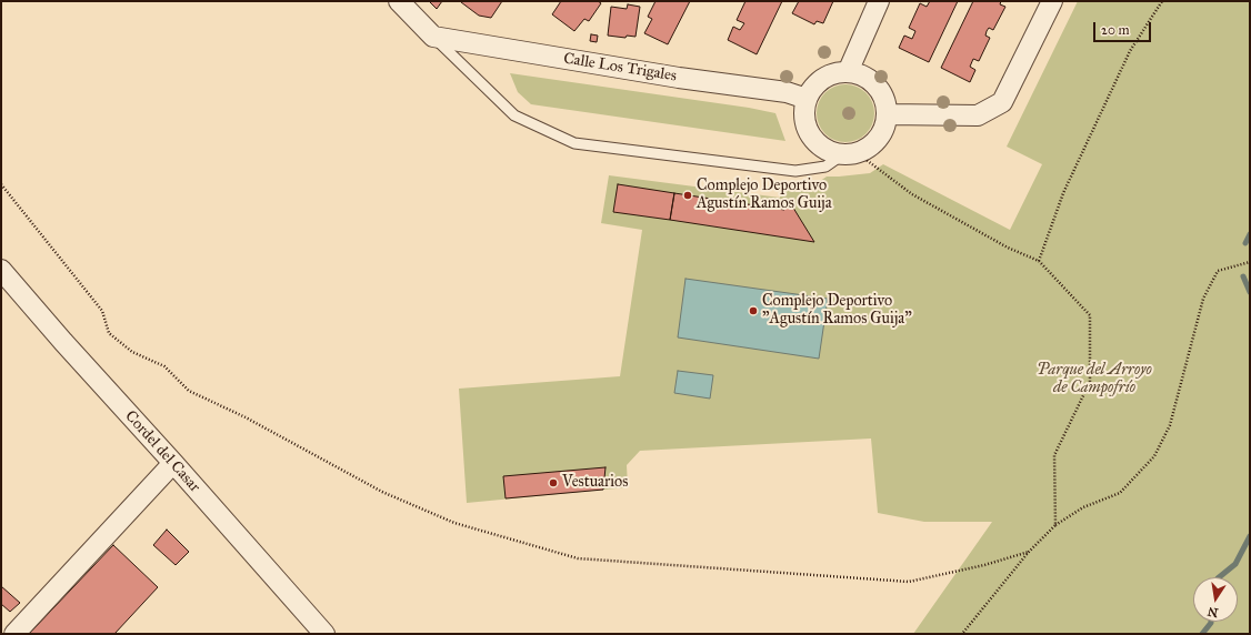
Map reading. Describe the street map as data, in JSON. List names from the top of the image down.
{
  "streets": {
    "street": ["Calle Los Trigales", "Cordel del Casar"]
  },
  "parks": ["Parque del Arroyo de Campofrío"],
  "places": ["Complejo Deportivo Agustín Ramos Guija", "Complejo Deportivo \"Agustín Ramos Guija\"", "Vestuarios"],
  "scale_bar": "20 m",
  "north": "bottom"
}
